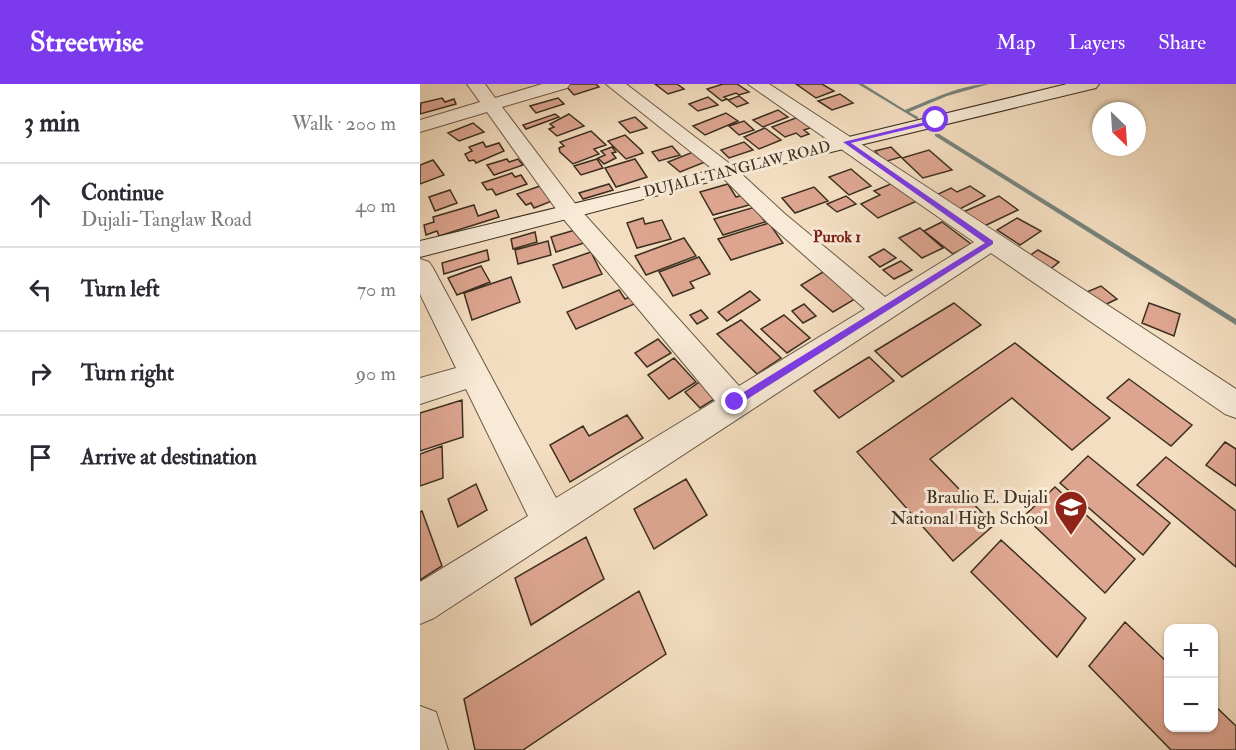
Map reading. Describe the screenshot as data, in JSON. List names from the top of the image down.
{
  "streets": {
    "street": ["DUJALI-TANGLAW ROAD"]
  },
  "districts": ["Purok 1"],
  "places": {
    "school or university": ["Braulio E. Dujali National High School"]
  },
  "north": "bottom right",
  "page": {
    "header": "Streetwise",
    "nav": ["Map", "Layers", "Share"],
    "heading": ["3 min", "Walk · 200 m"],
    "list": [
      ["Continue", "Dujali-Tanglaw Road", "40 m"],
      ["Turn left", "70 m"],
      ["Turn right", "90 m"],
      "Arrive at destination"
    ],
    "map_buttons": ["+", "−"]
  }
}
